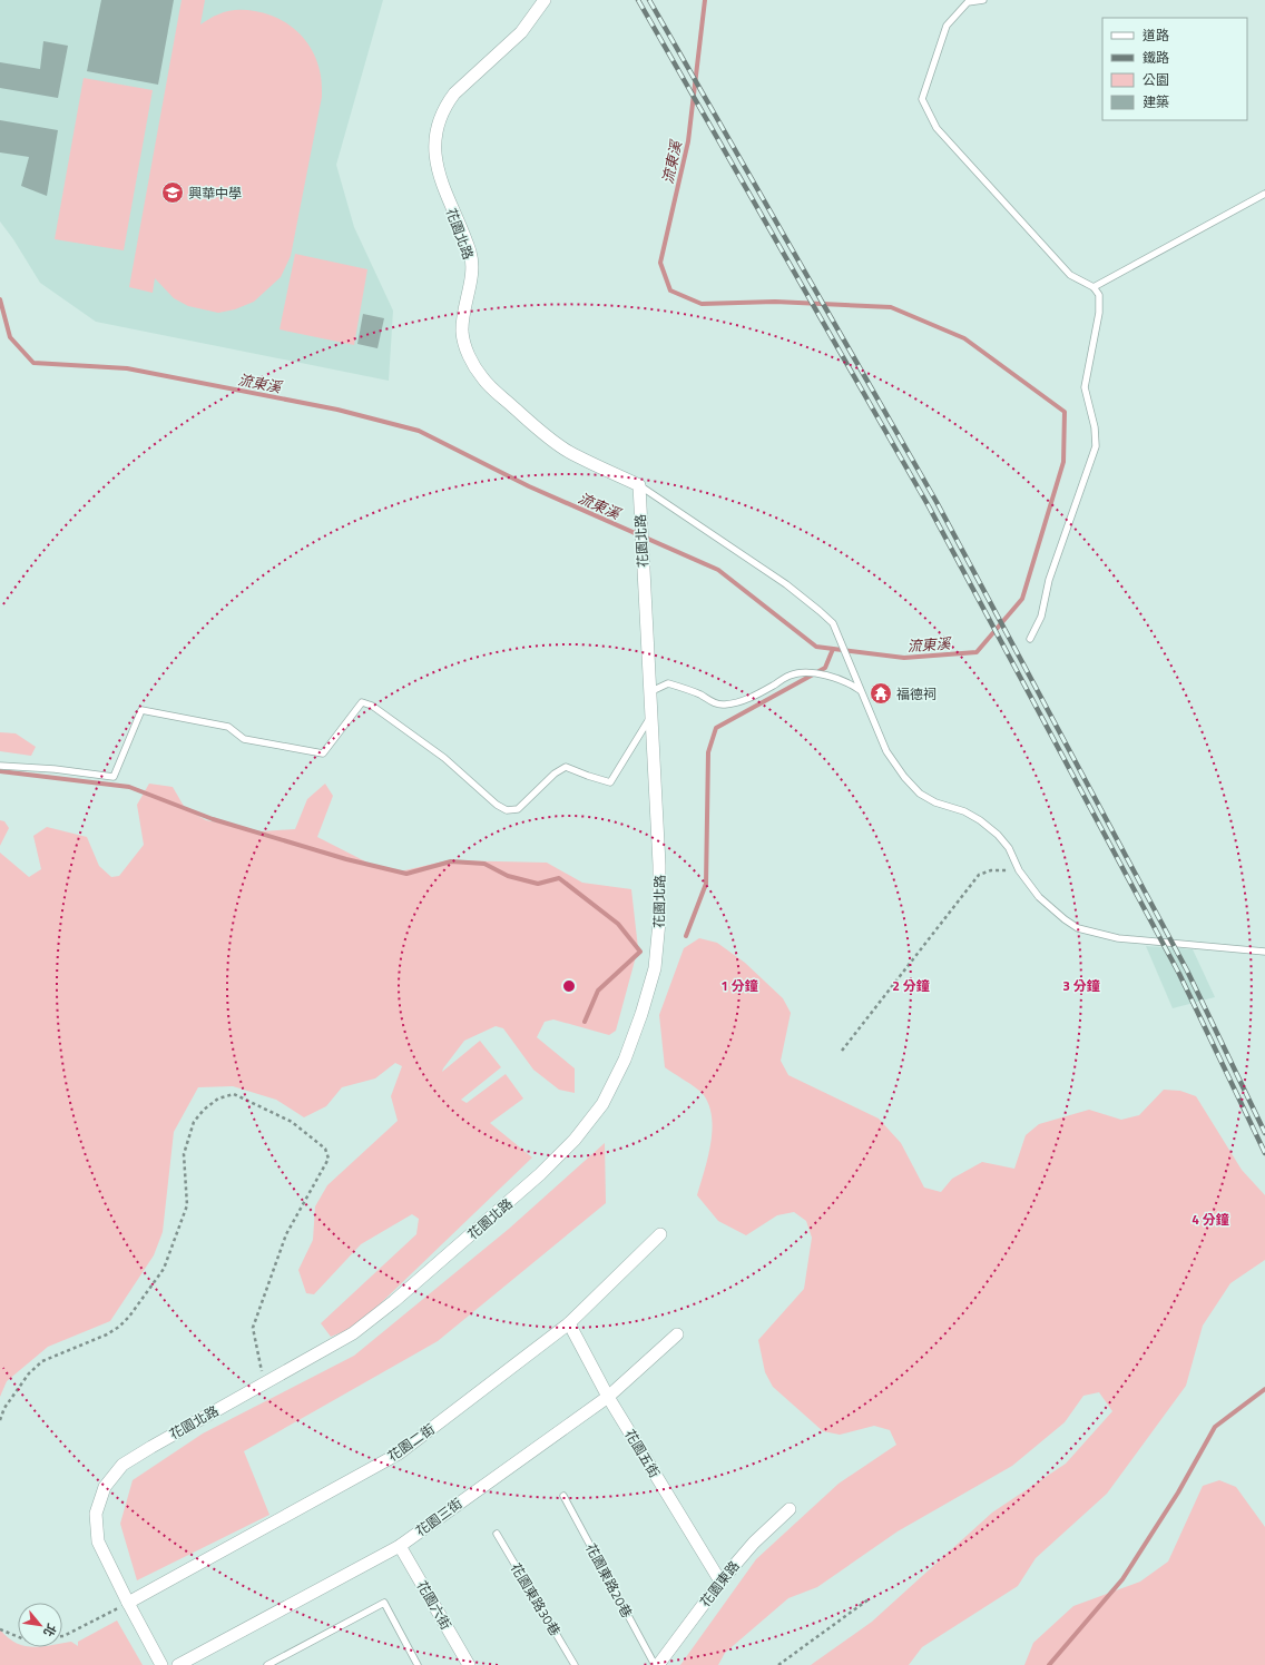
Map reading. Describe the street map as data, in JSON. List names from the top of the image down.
{
  "streets": {
    "street": [
      "花園北路",
      "花園二街",
      "花園五街",
      "花園三街",
      "花園東路",
      "花園六街"
    ],
    "lane": ["花園東路20巷", "花園東路30巷"]
  },
  "crossings": [
    ["花園北路", "花園二街"],
    ["花園二街", "花園五街"],
    ["花園五街", "花園三街"],
    ["花園五街", "花園東路"],
    ["花園三街", "花園六街"],
    ["花園東路20巷", "花園東路"]
  ],
  "water": ["流東溪"],
  "places": {
    "school or university": ["興華中學"],
    "temple": ["福德祠"]
  },
  "legend": [
    "道路",
    "鐵路",
    "公園",
    "建築"
  ],
  "north": "bottom right",
  "rings": [
    "1 分鐘",
    "2 分鐘",
    "3 分鐘",
    "4 分鐘"
  ]
}
